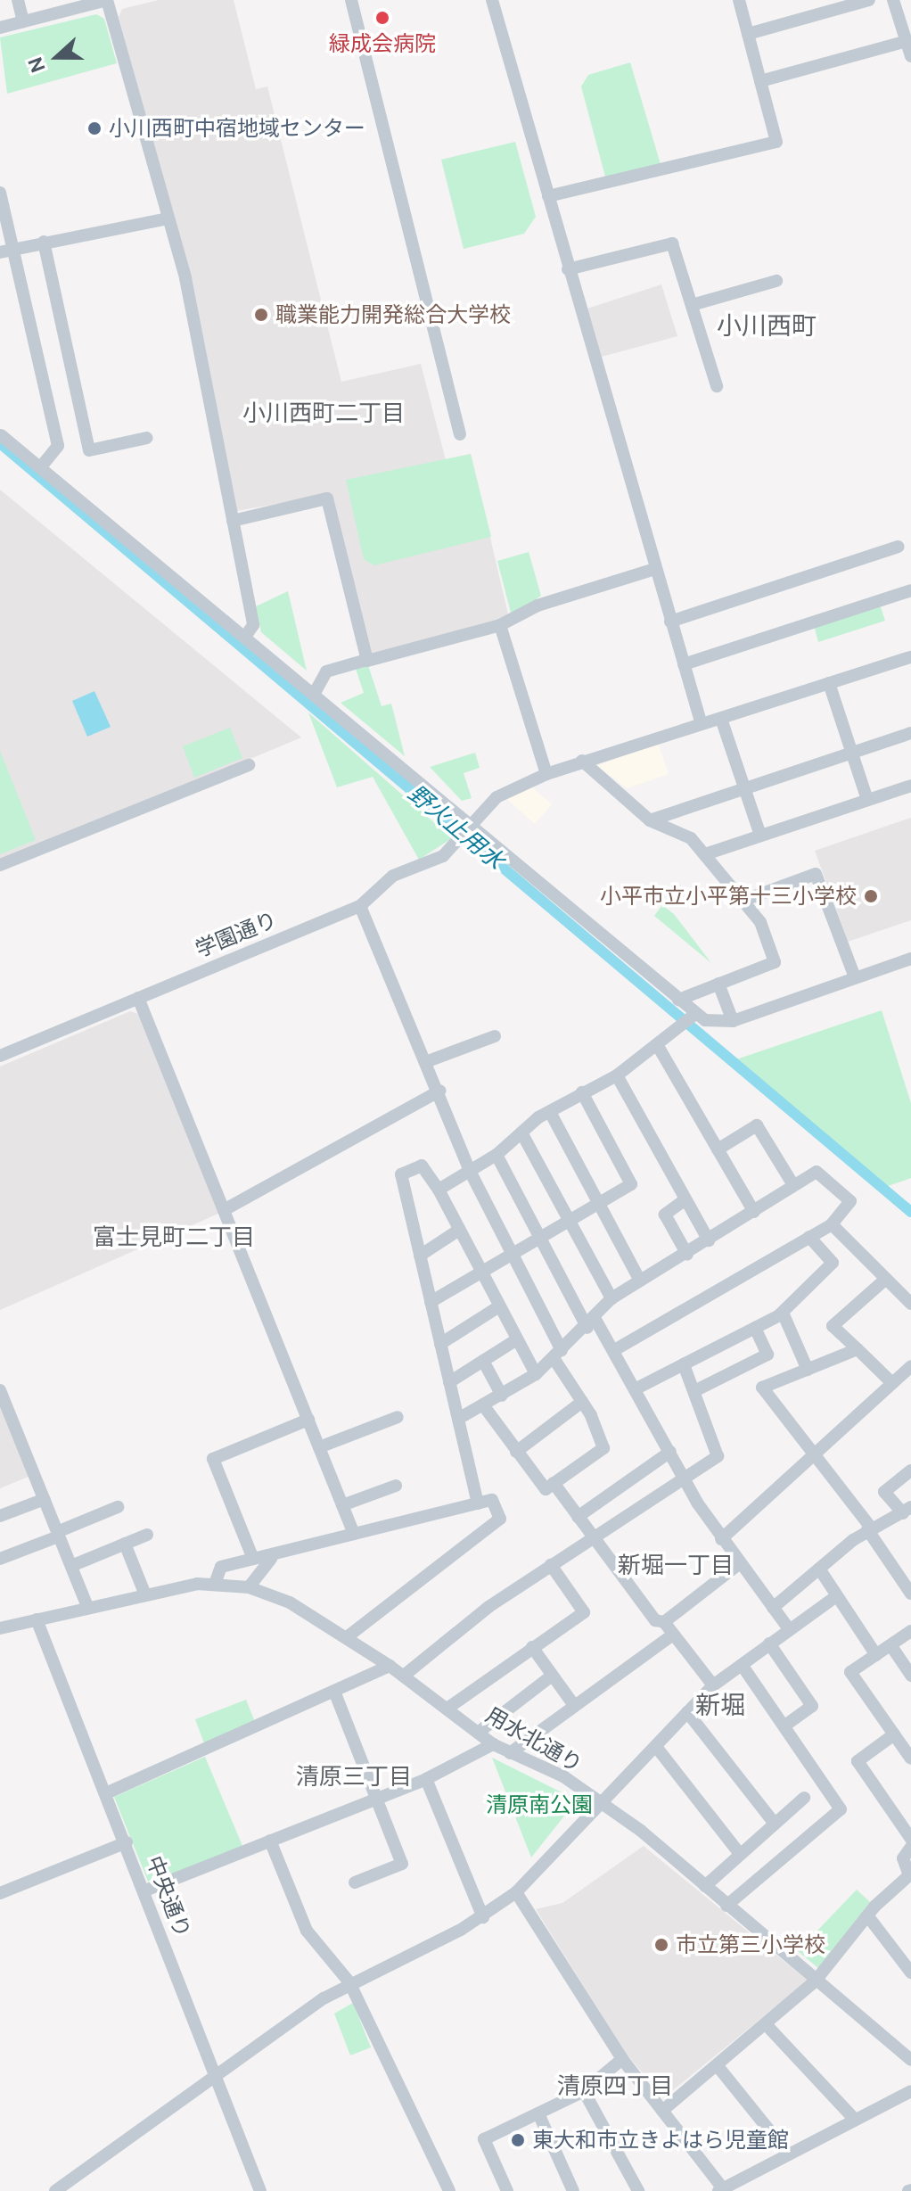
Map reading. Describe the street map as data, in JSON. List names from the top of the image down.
{
  "streets": {
    "street": ["学園通り", "用水北通り", "中央通り"]
  },
  "crossings": [
    ["用水北通り", "中央通り"]
  ],
  "districts": [
    "小川西町",
    "小川西町二丁目",
    "富士見町二丁目",
    "新堀一丁目",
    "新堀",
    "清原三丁目",
    "清原四丁目"
  ],
  "water": ["野火止用水"],
  "parks": ["清原南公園"],
  "places": [
    "緑成会病院",
    "小川西町中宿地域センター",
    "職業能力開発総合大学校",
    "小平市立小平第十三小学校",
    "市立第三小学校",
    "東大和市立きよはら児童館"
  ],
  "north": "left"
}
